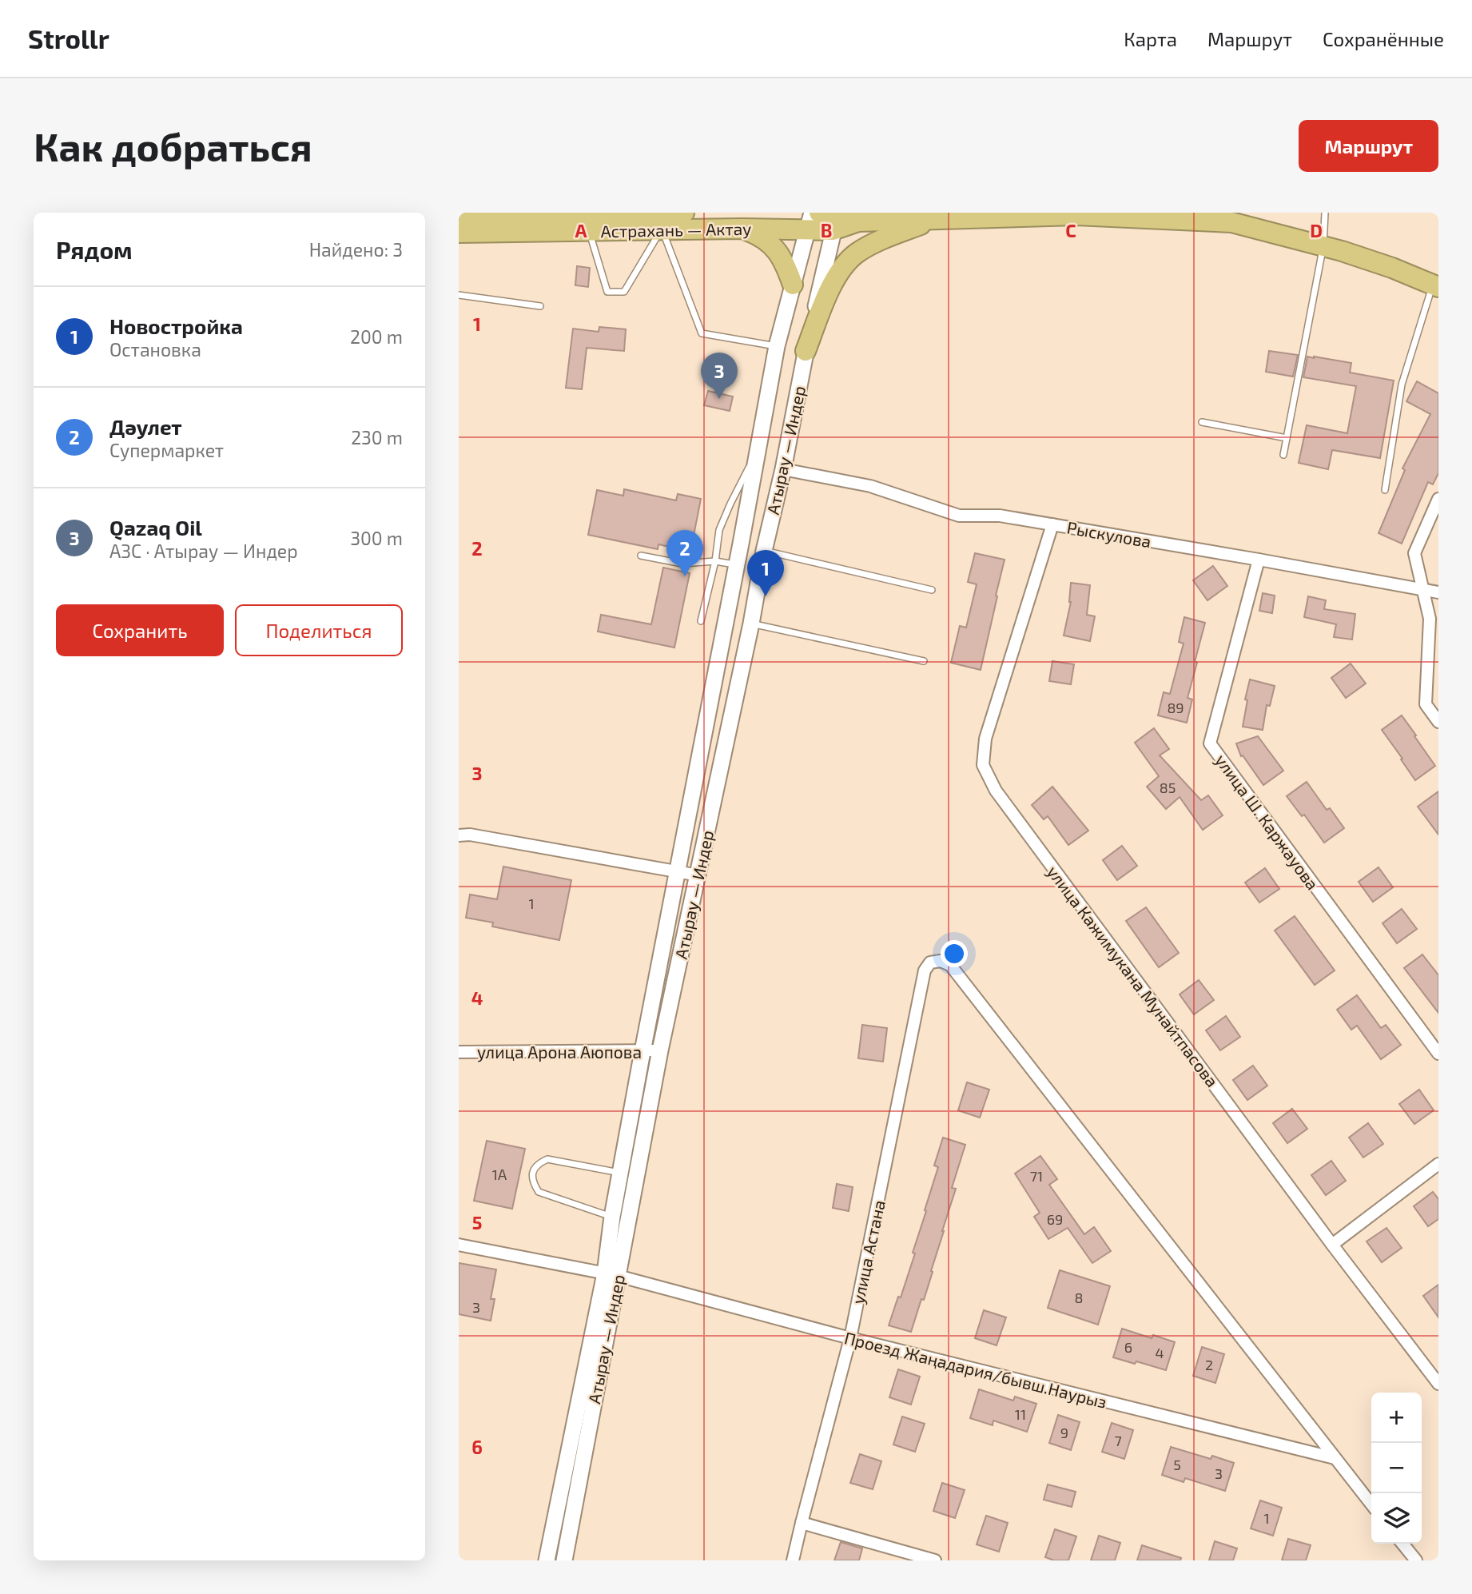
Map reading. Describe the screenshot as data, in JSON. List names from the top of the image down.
{
  "streets": {
    "highway": ["Астрахань — Актау"],
    "main road": ["Атырау — Индер"],
    "street": [
      "Рыскулова",
      "улица Ш. Каржауова",
      "улица Кажимукана Мунайтпасова",
      "улица Арона Аюпова",
      "улица Астана",
      "Проезд Жаңадария/бывш.Наурыз"
    ]
  },
  "crossings": [
    ["Астрахань — Актау", "Атырау — Индер"],
    ["Атырау — Индер", "Рыскулова"],
    ["Атырау — Индер", "улица Арона Аюпова"],
    ["Атырау — Индер", "Проезд Жаңадария/бывш.Наурыз"],
    ["Рыскулова", "улица Ш. Каржауова"],
    ["Рыскулова", "улица Кажимукана Мунайтпасова"],
    ["улица Астана", "Проезд Жаңадария/бывш.Наурыз"]
  ],
  "house_numbers": [
    "89",
    "85",
    "1",
    "1А",
    "71",
    "69",
    "8",
    "3",
    "6",
    "4",
    "2",
    "11",
    "9",
    "7",
    "5",
    "3",
    "1"
  ],
  "page": {
    "header": "Strollr",
    "nav": ["Карта", "Маршрут", "Сохранённые"],
    "buttons": [
      "Маршрут",
      ["Сохранить", "Поделиться"]
    ],
    "title": "Как добраться",
    "heading": ["Рядом", "Найдено: 3"],
    "list": [
      {
        "mark": "1",
        "name": "Новостройка",
        "note": "Остановка",
        "value": "200 m"
      },
      {
        "mark": "2",
        "name": "Дәулет",
        "note": "Супермаркет",
        "value": "230 m"
      },
      {
        "mark": "3",
        "name": "Qazaq Oil",
        "note": "АЗС · Атырау — Индер",
        "value": "300 m"
      }
    ],
    "pins": ["3", "2", "1"],
    "map_buttons": ["+", "−"]
  },
  "grid": {
    "columns": [
      "A",
      "B",
      "C",
      "D"
    ],
    "rows": [
      "1",
      "2",
      "3",
      "4",
      "5",
      "6"
    ]
  }
}
